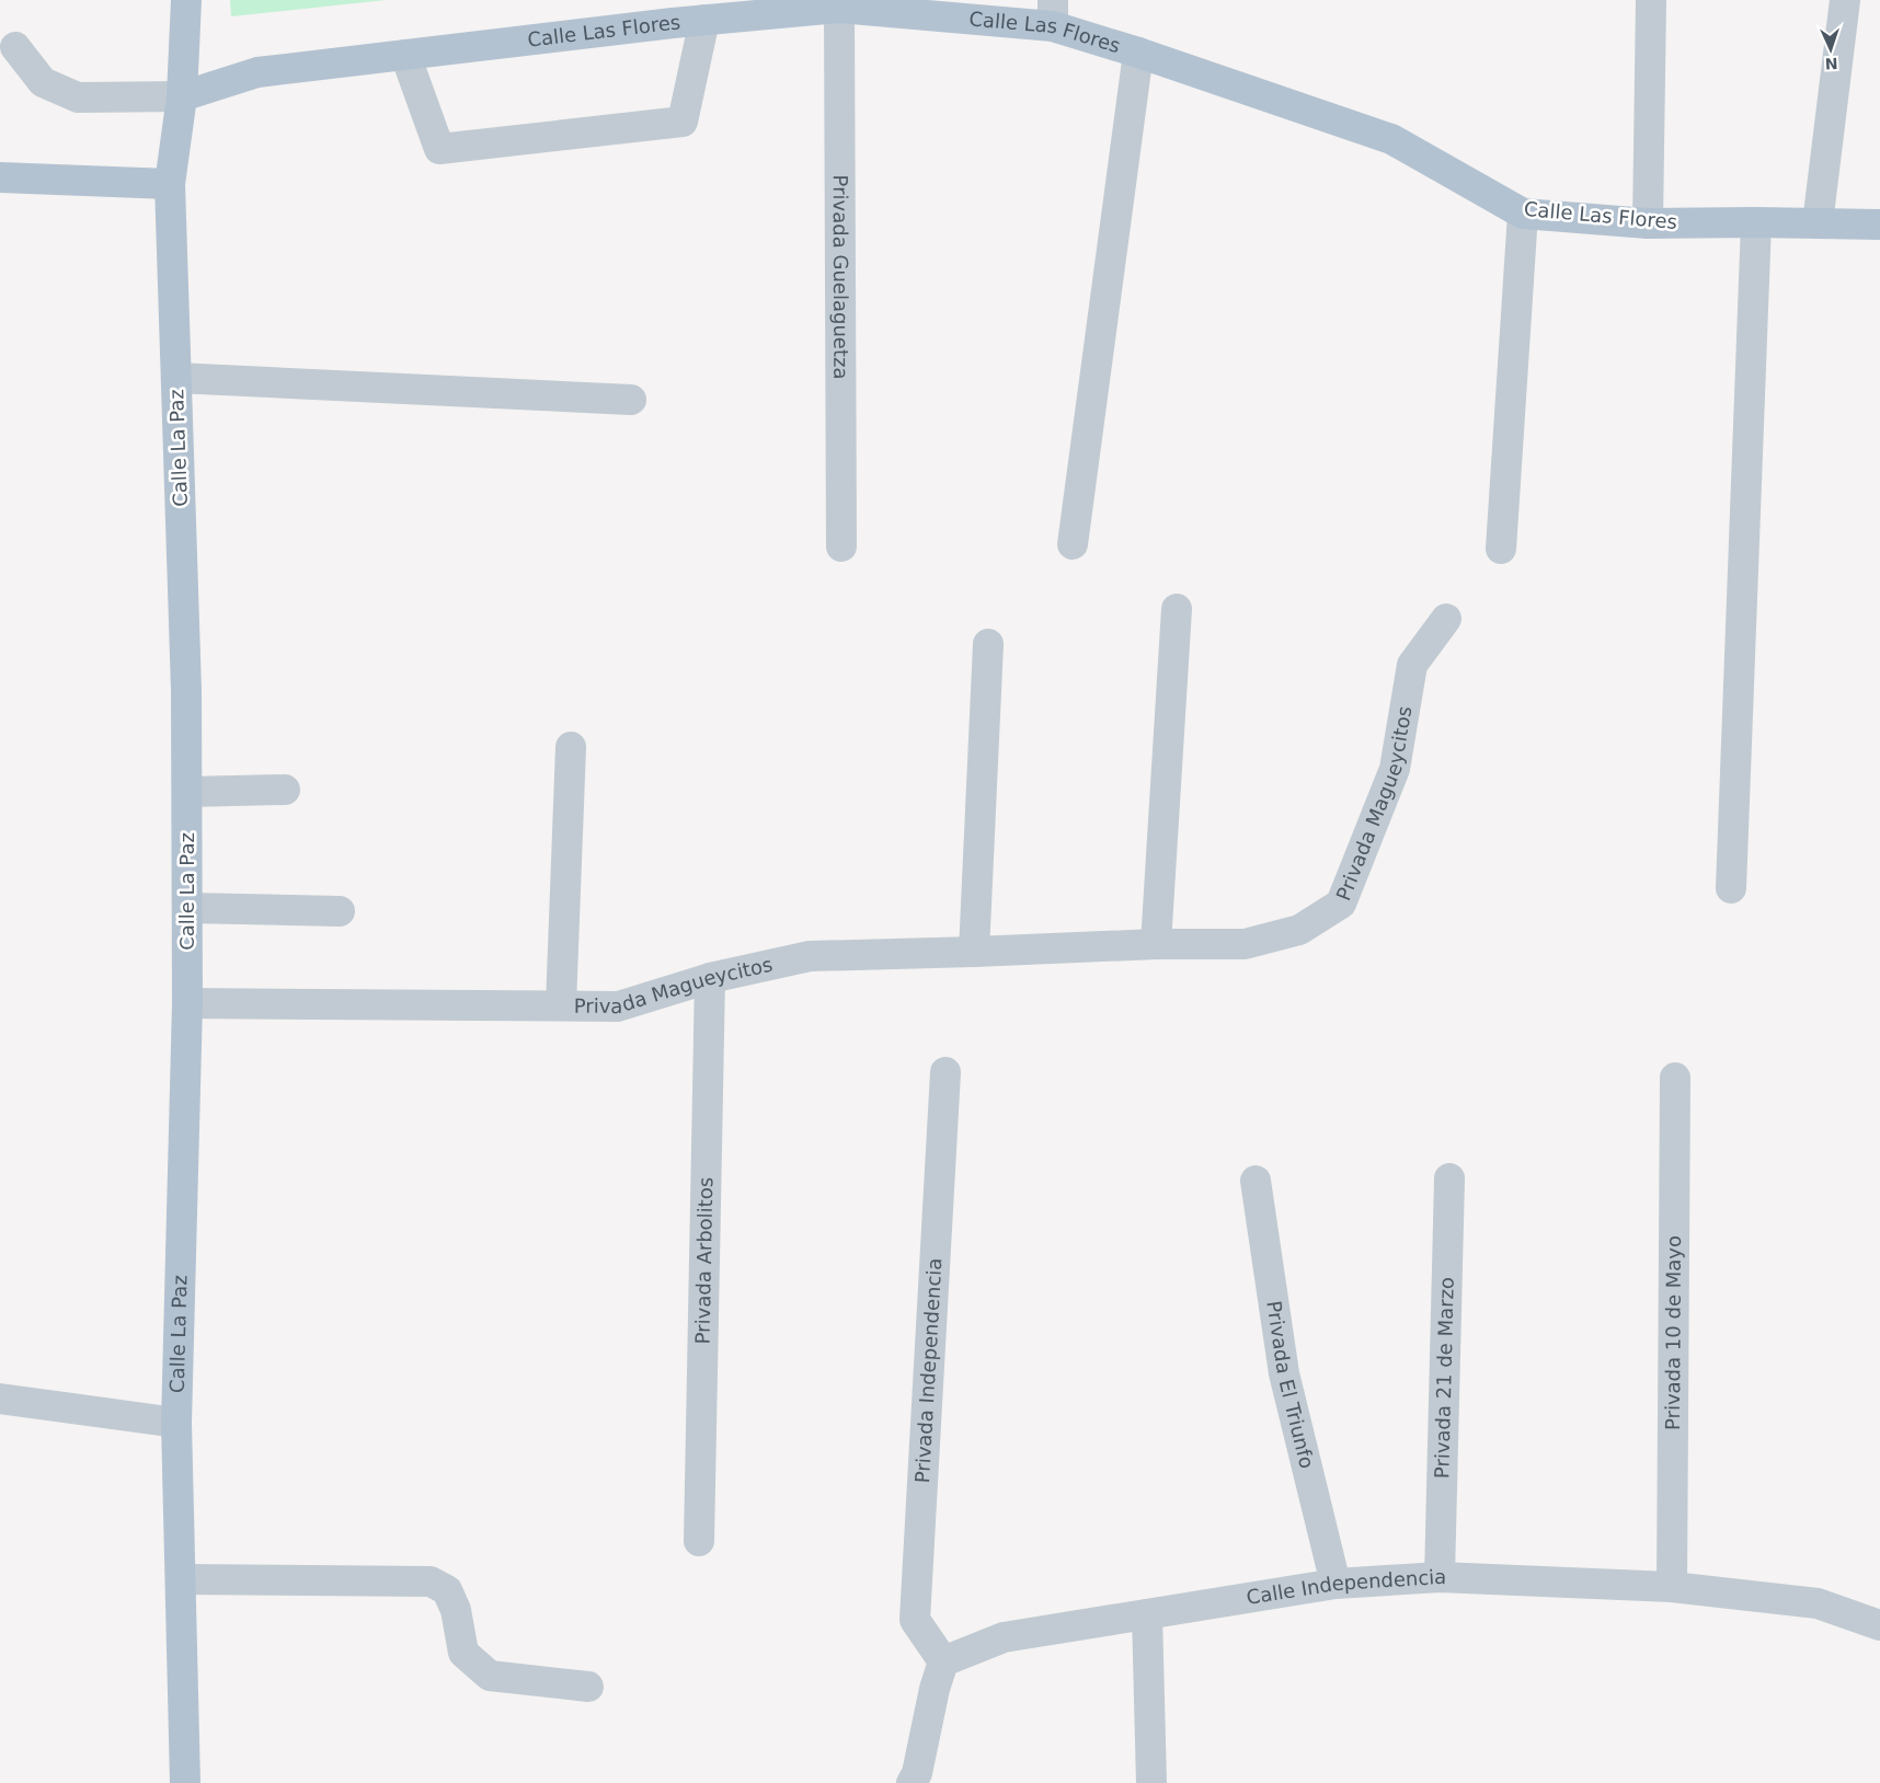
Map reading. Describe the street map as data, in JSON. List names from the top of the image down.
{
  "streets": {
    "main road": ["Calle Las Flores", "Calle La Paz"],
    "street": [
      "Privada Guelaguetza",
      "Privada Magueycitos",
      "Privada Arbolitos",
      "Privada 10 de Mayo",
      "Privada Independencia",
      "Privada 21 de Marzo",
      "Privada El Triunfo",
      "Calle Independencia"
    ]
  },
  "crossings": [
    ["Calle Las Flores", "Privada Guelaguetza"],
    ["Calle Las Flores", "Calle La Paz"],
    ["Calle La Paz", "Privada Magueycitos"],
    ["Privada Magueycitos", "Privada Arbolitos"],
    ["Privada 10 de Mayo", "Calle Independencia"],
    ["Privada Independencia", "Calle Independencia"],
    ["Privada 21 de Marzo", "Calle Independencia"],
    ["Privada El Triunfo", "Calle Independencia"]
  ],
  "north": "bottom"
}
